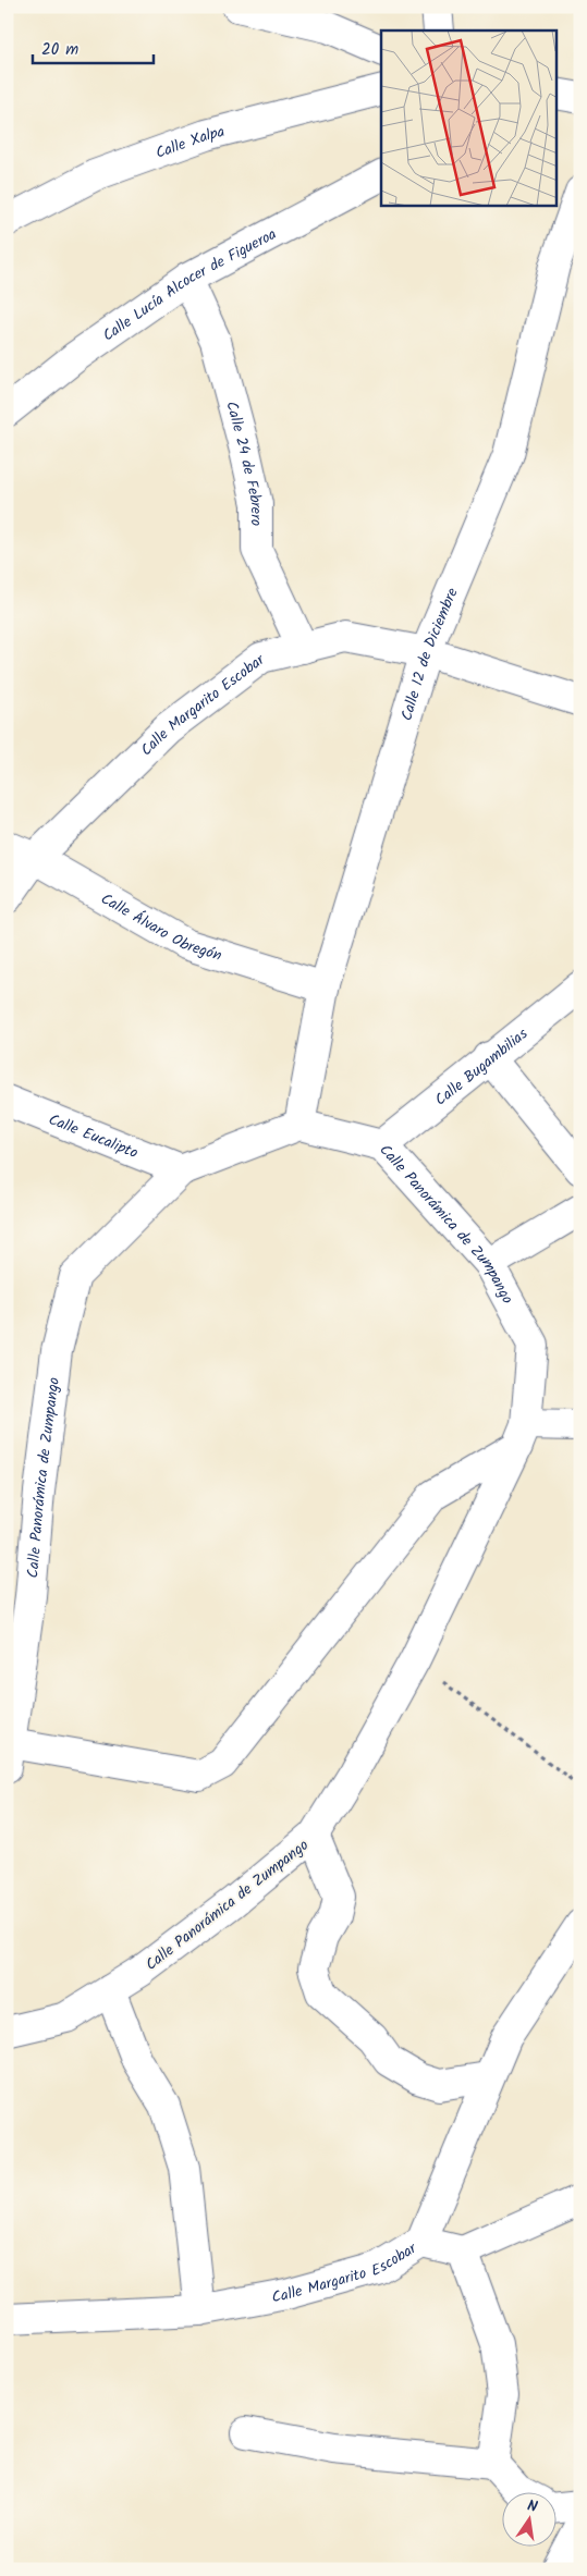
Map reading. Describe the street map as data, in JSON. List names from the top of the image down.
{
  "streets": {
    "street": [
      "Calle Xalpa",
      "Calle Lucía Alcocer de Figueroa",
      "Calle 24 de Febrero",
      "Calle 12 de Diciembre",
      "Calle Margarito Escobar",
      "Calle Álvaro Obregón",
      "Calle Bugambilias",
      "Calle Eucalipto",
      "Calle Panorámica de Zumpango"
    ]
  },
  "crossings": [
    ["Calle Lucía Alcocer de Figueroa", "Calle 24 de Febrero"],
    ["Calle 24 de Febrero", "Calle Margarito Escobar"],
    ["Calle 12 de Diciembre", "Calle Margarito Escobar"],
    ["Calle 12 de Diciembre", "Calle Álvaro Obregón"],
    ["Calle 12 de Diciembre", "Calle Panorámica de Zumpango"],
    ["Calle Margarito Escobar", "Calle Álvaro Obregón"],
    ["Calle Bugambilias", "Calle Panorámica de Zumpango"],
    ["Calle Eucalipto", "Calle Panorámica de Zumpango"]
  ],
  "scale_bar": "20 m",
  "north": "top"
}
